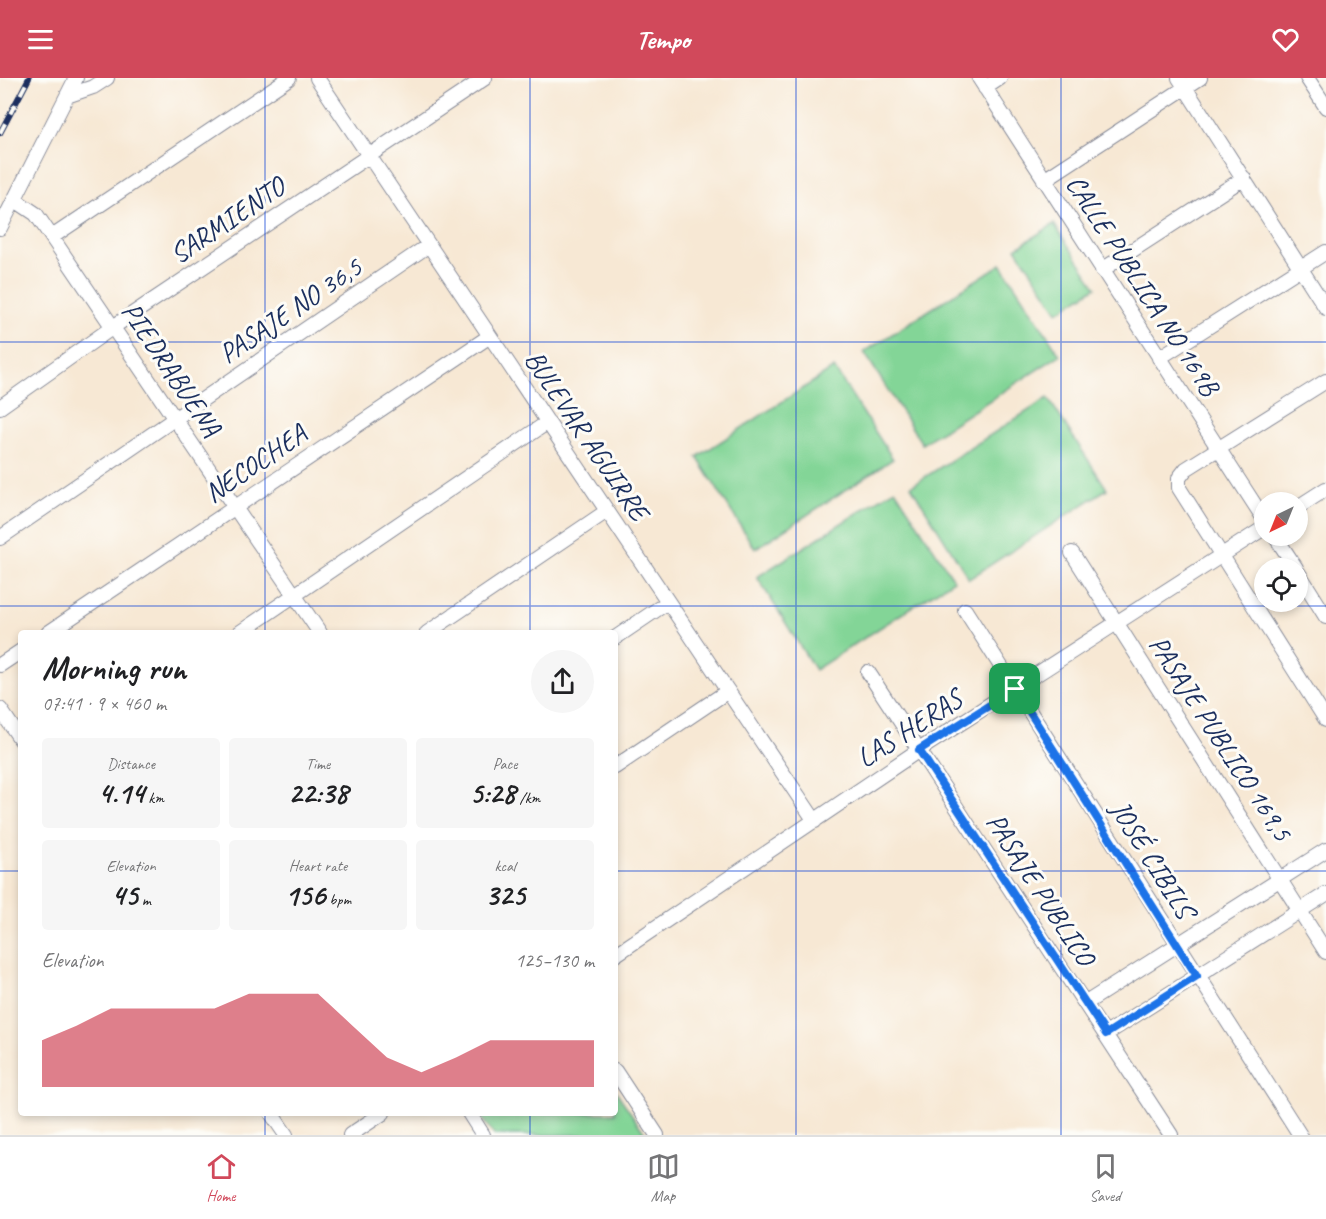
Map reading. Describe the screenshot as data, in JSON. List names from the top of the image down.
{
  "streets": {
    "street": [
      "SARMIENTO",
      "CALLE PUBLICA NO 169B",
      "PASAJE NO 36,5",
      "PIEDRABUENA",
      "BULEVAR AGUIRRE",
      "NECOCHEA",
      "LAS HERAS",
      "PASAJE PUBLICO 169,5",
      "JOSÉ CIBILS",
      "PASAJE PUBLICO"
    ]
  },
  "crossings": [
    ["SARMIENTO", "PIEDRABUENA"],
    ["SARMIENTO", "BULEVAR AGUIRRE"],
    ["PASAJE NO 36,5", "PIEDRABUENA"],
    ["PASAJE NO 36,5", "BULEVAR AGUIRRE"],
    ["PIEDRABUENA", "NECOCHEA"],
    ["BULEVAR AGUIRRE", "NECOCHEA"],
    ["BULEVAR AGUIRRE", "LAS HERAS"],
    ["LAS HERAS", "PASAJE PUBLICO 169,5"],
    ["LAS HERAS", "JOSÉ CIBILS"],
    ["LAS HERAS", "PASAJE PUBLICO"]
  ],
  "north": "bottom left",
  "page": {
    "header": "Tempo",
    "heading": ["Morning run", "07:41 · 9 × 460 m"],
    "stats": [
      ["Distance", "4.14 km"],
      ["Time", "22:38"],
      ["Pace", "5:28 /km"],
      ["Elevation", "45 m"],
      ["Heart rate", "156 bpm"],
      ["kcal", "325"]
    ],
    "chart": ["Elevation", "125–130 m"],
    "tabs": ["Home", "Map", "Saved"]
  }
}
